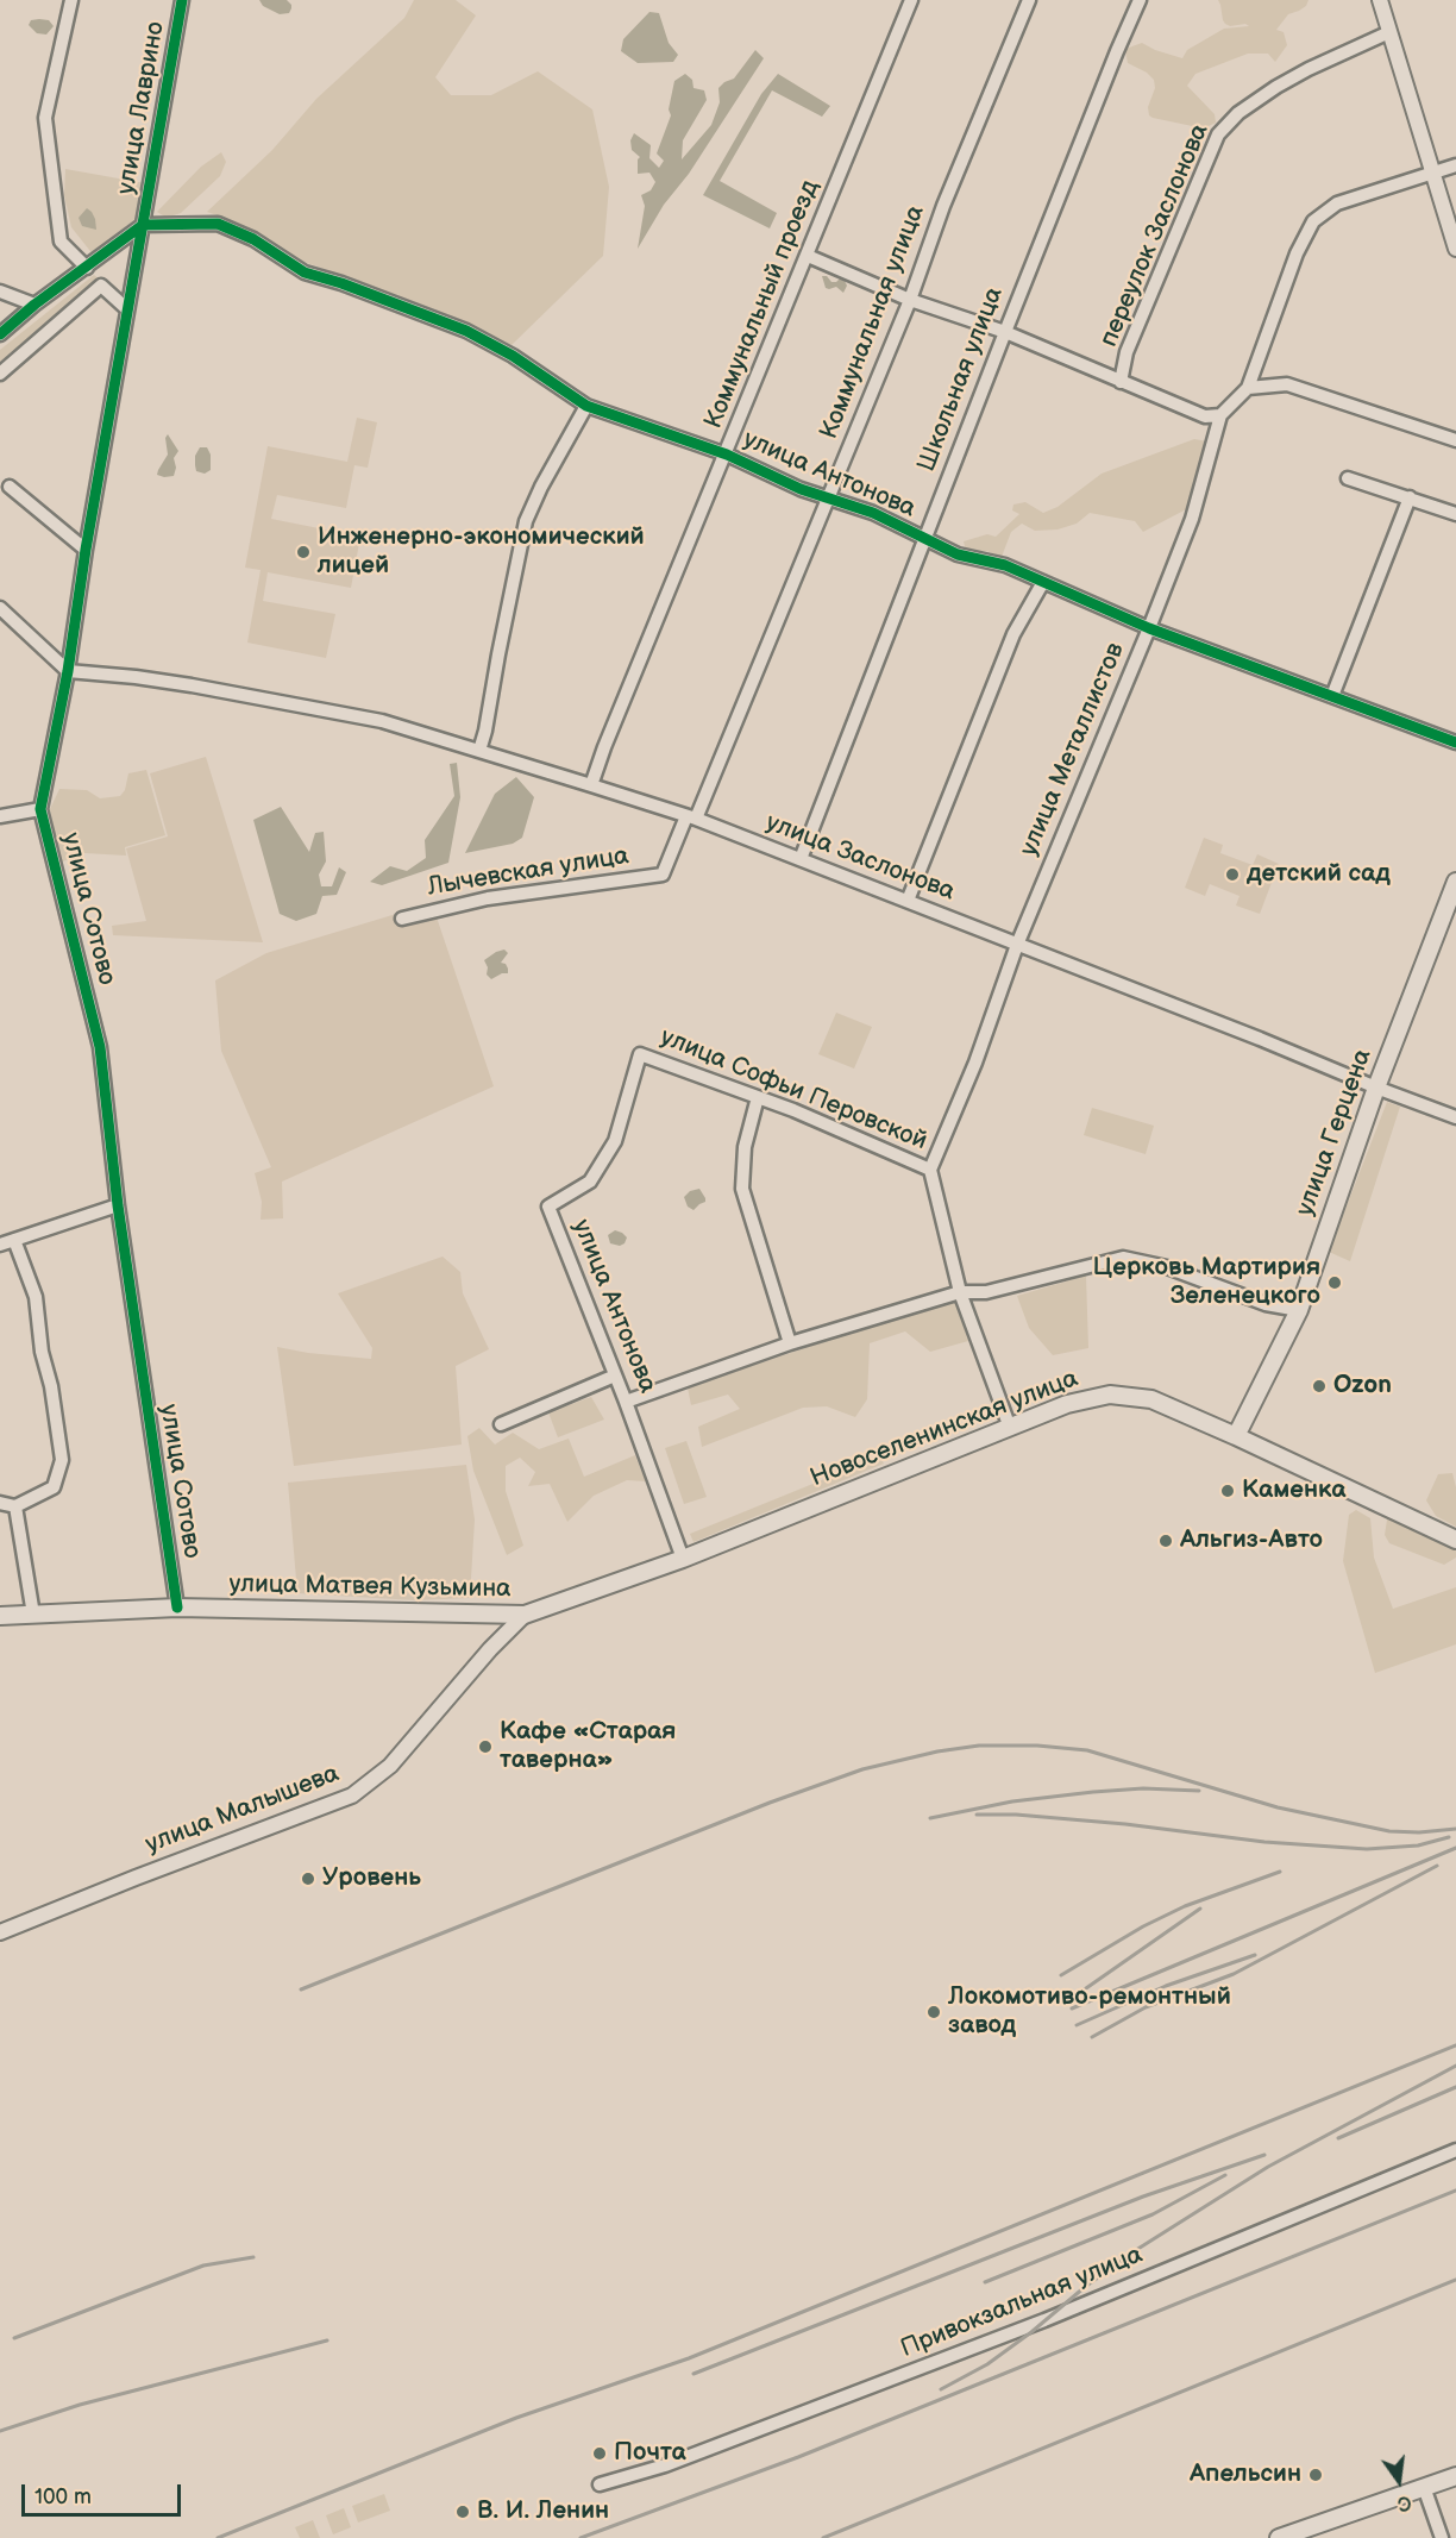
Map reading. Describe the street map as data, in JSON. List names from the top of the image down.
{
  "streets": {
    "main road": ["улица Герцена", "Новоселенинская улица", "улица Матвея Кузьмина"],
    "street": [
      "улица Лаврино",
      "переулок Заслонова",
      "Коммунальный проезд",
      "Коммунальная улица",
      "Школьная улица",
      "улица Антонова",
      "улица Металлистов",
      "улица Заслонова",
      "Лычевская улица",
      "улица Сотово",
      "улица Софьи Перовской",
      "улица Малышева",
      "Привокзальная улица"
    ]
  },
  "crossings": [
    ["улица Лаврино", "улица Антонова"],
    ["улица Лаврино", "улица Сотово"],
    ["Коммунальный проезд", "улица Антонова"],
    ["Коммунальный проезд", "улица Заслонова"],
    ["Коммунальная улица", "улица Антонова"],
    ["Коммунальная улица", "улица Заслонова"],
    ["Коммунальная улица", "Лычевская улица"],
    ["Школьная улица", "улица Антонова"],
    ["Школьная улица", "улица Заслонова"],
    ["улица Антонова", "улица Металлистов"],
    ["улица Антонова", "улица Сотово"],
    ["улица Антонова", "улица Софьи Перовской"],
    ["улица Антонова", "Новоселенинская улица"],
    ["улица Металлистов", "улица Заслонова"],
    ["улица Металлистов", "улица Софьи Перовской"],
    ["улица Заслонова", "улица Сотово"],
    ["улица Заслонова", "улица Герцена"],
    ["улица Сотово", "улица Матвея Кузьмина"],
    ["улица Герцена", "Новоселенинская улица"],
    ["Новоселенинская улица", "улица Матвея Кузьмина"],
    ["Новоселенинская улица", "улица Малышева"],
    ["улица Матвея Кузьмина", "улица Малышева"]
  ],
  "places": [
    "Инженерно-экономический лицей",
    "детский сад",
    "Церковь Мартирия Зеленецкого",
    "Ozon",
    "Каменка",
    "Альгиз-Авто",
    "Кафе «Старая таверна»",
    "Уровень",
    "Локомотиво-ремонтный завод",
    "Почта",
    "Апельсин",
    "В. И. Ленин"
  ],
  "scale_bar": "100 m",
  "north": "bottom"
}
